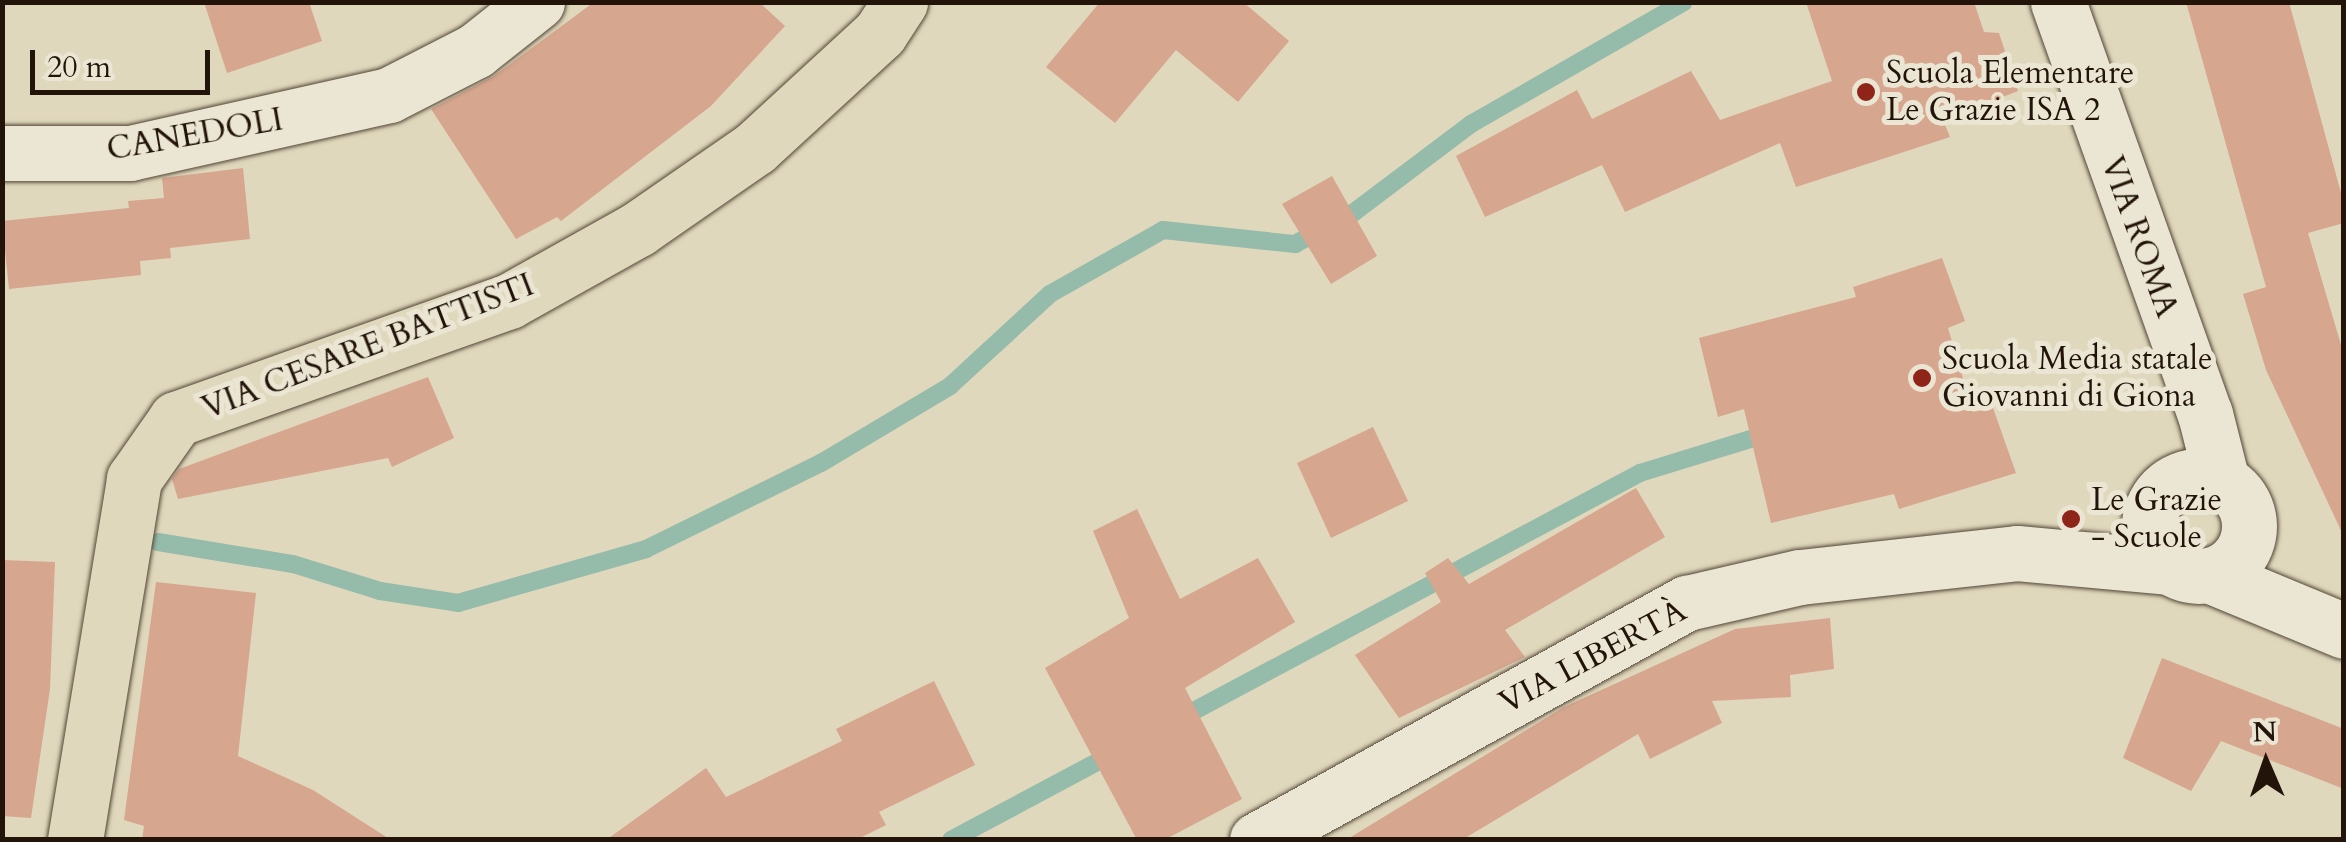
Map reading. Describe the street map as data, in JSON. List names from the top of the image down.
{
  "streets": {
    "main road": ["VIA CESARE BATTISTI"],
    "street": ["CANEDOLI", "VIA ROMA", "VIA LIBERTÀ"]
  },
  "crossings": [
    ["VIA ROMA", "VIA LIBERTÀ"]
  ],
  "places": ["Scuola Elementare Le Grazie ISA 2", "Scuola Media statale Giovanni di Giona", "Le Grazie - Scuole"],
  "scale_bar": "20 m",
  "north": "top"
}
